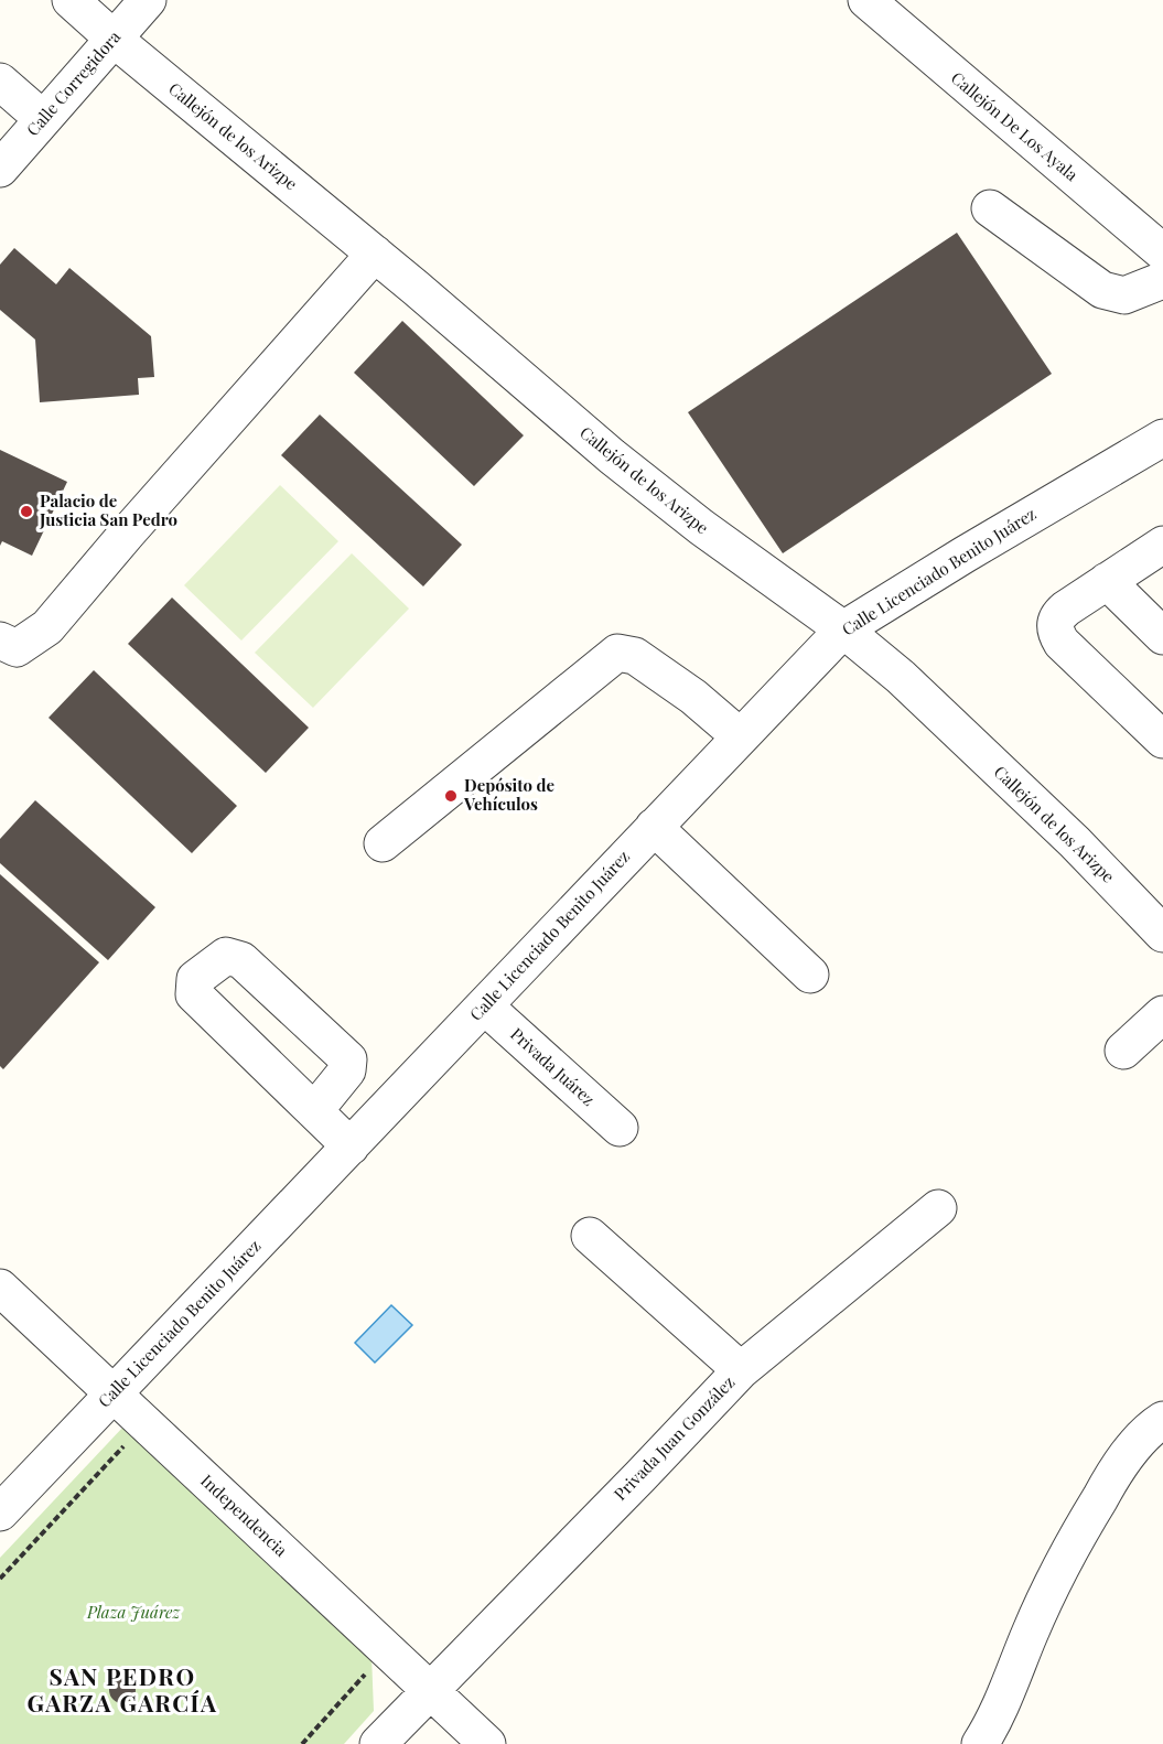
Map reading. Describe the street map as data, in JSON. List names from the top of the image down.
{
  "streets": {
    "street": [
      "Calle Corregidora",
      "Callejón De Los Ayala",
      "Callejón de los Arizpe",
      "Calle Licenciado Benito Juárez",
      "Privada Juárez",
      "Privada Juan González",
      "Independencia"
    ]
  },
  "crossings": [
    ["Calle Corregidora", "Callejón de los Arizpe"],
    ["Callejón de los Arizpe", "Calle Licenciado Benito Juárez"],
    ["Calle Licenciado Benito Juárez", "Privada Juárez"],
    ["Calle Licenciado Benito Juárez", "Independencia"],
    ["Privada Juan González", "Independencia"]
  ],
  "districts": ["SAN PEDRO GARZA GARCÍA"],
  "parks": ["Plaza Juárez"],
  "places": ["Palacio de Justicia San Pedro", "Depósito de Vehículos"]
}
